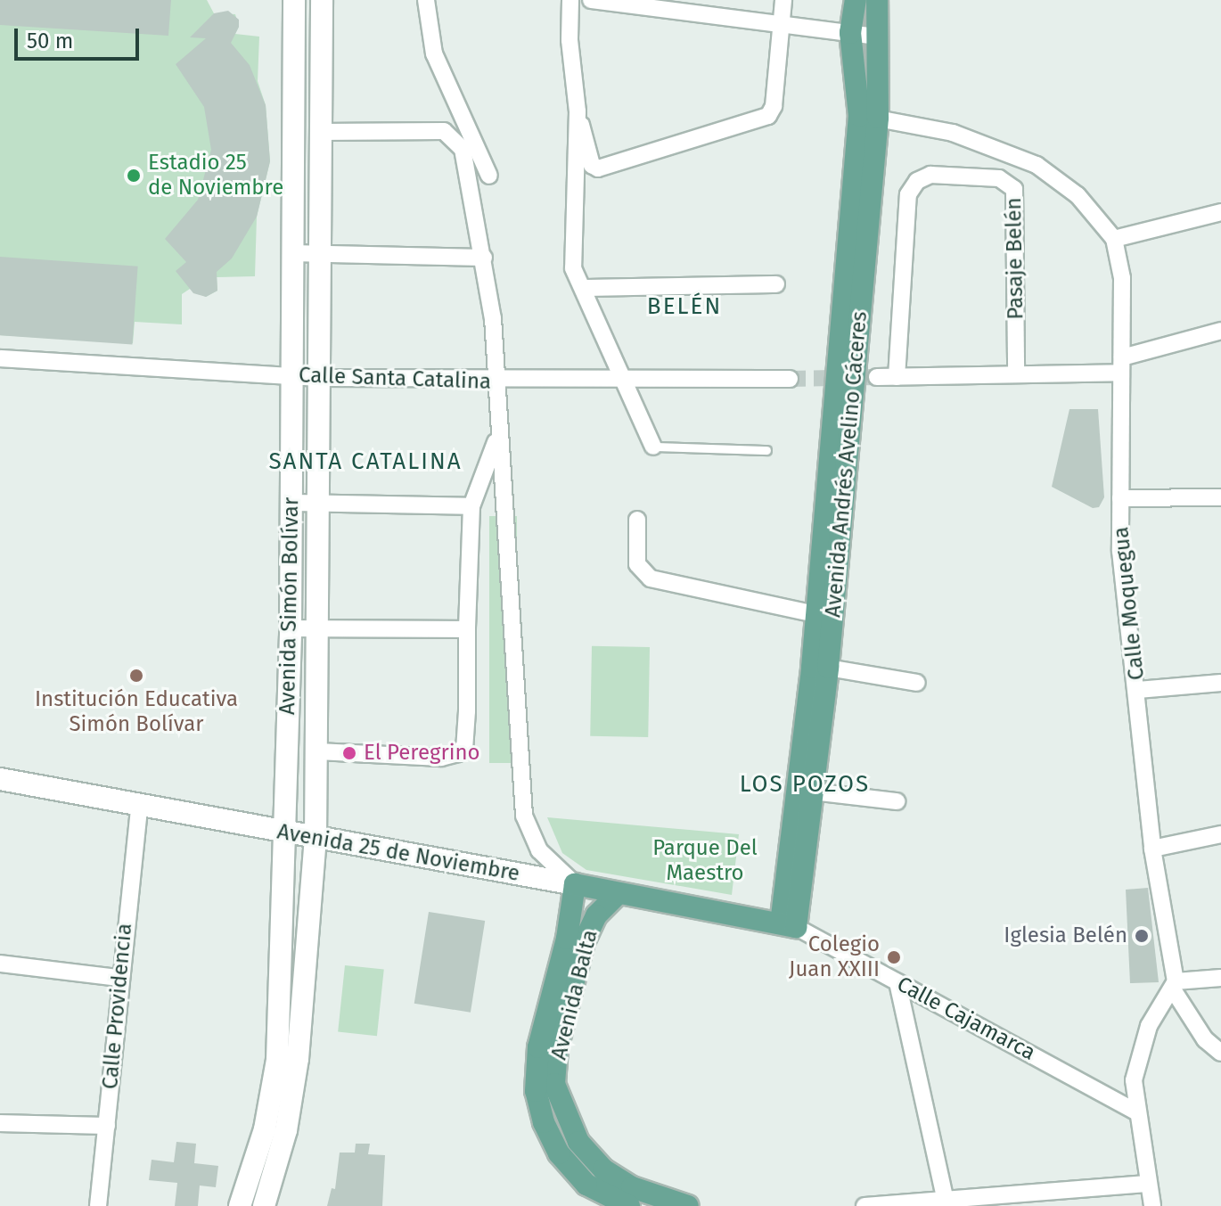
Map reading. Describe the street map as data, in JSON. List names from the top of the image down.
{
  "streets": {
    "main road": [
      "Avenida Andrés Avelino Cáceres",
      "Avenida Simón Bolívar",
      "Avenida 25 de Noviembre",
      "Avenida Balta"
    ],
    "street": [
      "Pasaje Belén",
      "Calle Santa Catalina",
      "Calle Moquegua",
      "Calle Providencia",
      "Calle Cajamarca"
    ]
  },
  "crossings": [
    ["Calle Santa Catalina", "Avenida Simón Bolívar"],
    ["Avenida Andrés Avelino Cáceres", "Calle Moquegua"],
    ["Avenida Andrés Avelino Cáceres", "Avenida 25 de Noviembre"],
    ["Avenida Andrés Avelino Cáceres", "Calle Cajamarca"],
    ["Avenida Simón Bolívar", "Avenida 25 de Noviembre"],
    ["Avenida 25 de Noviembre", "Avenida Balta"],
    ["Avenida 25 de Noviembre", "Calle Providencia"],
    ["Avenida 25 de Noviembre", "Calle Cajamarca"]
  ],
  "districts": ["BELÉN", "SANTA CATALINA", "LOS POZOS"],
  "parks": ["Parque Del Maestro"],
  "places": [
    "Estadio 25 de Noviembre",
    "Institución Educativa Simón Bolívar",
    "El Peregrino",
    "Iglesia Belén",
    "Colegio Juan XXIII"
  ],
  "scale_bar": "50 m"
}
